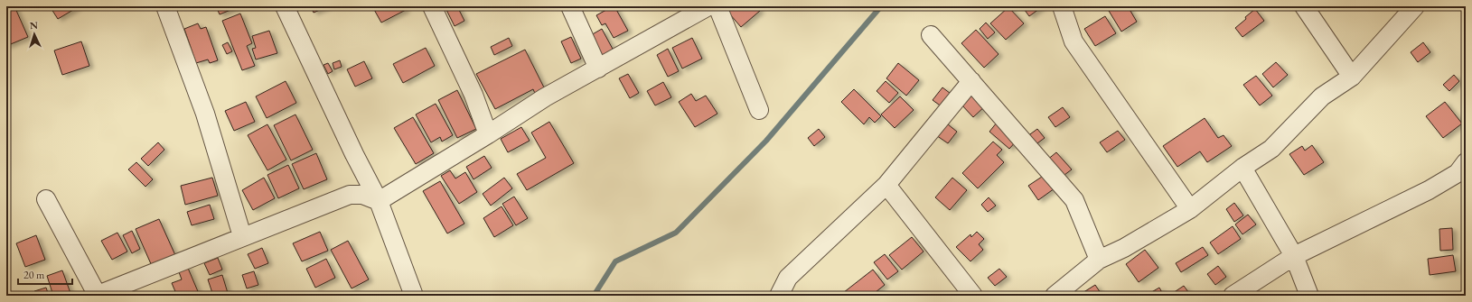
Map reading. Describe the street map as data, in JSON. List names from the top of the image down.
{
  "scale_bar": "20 m",
  "north": "top"
}
